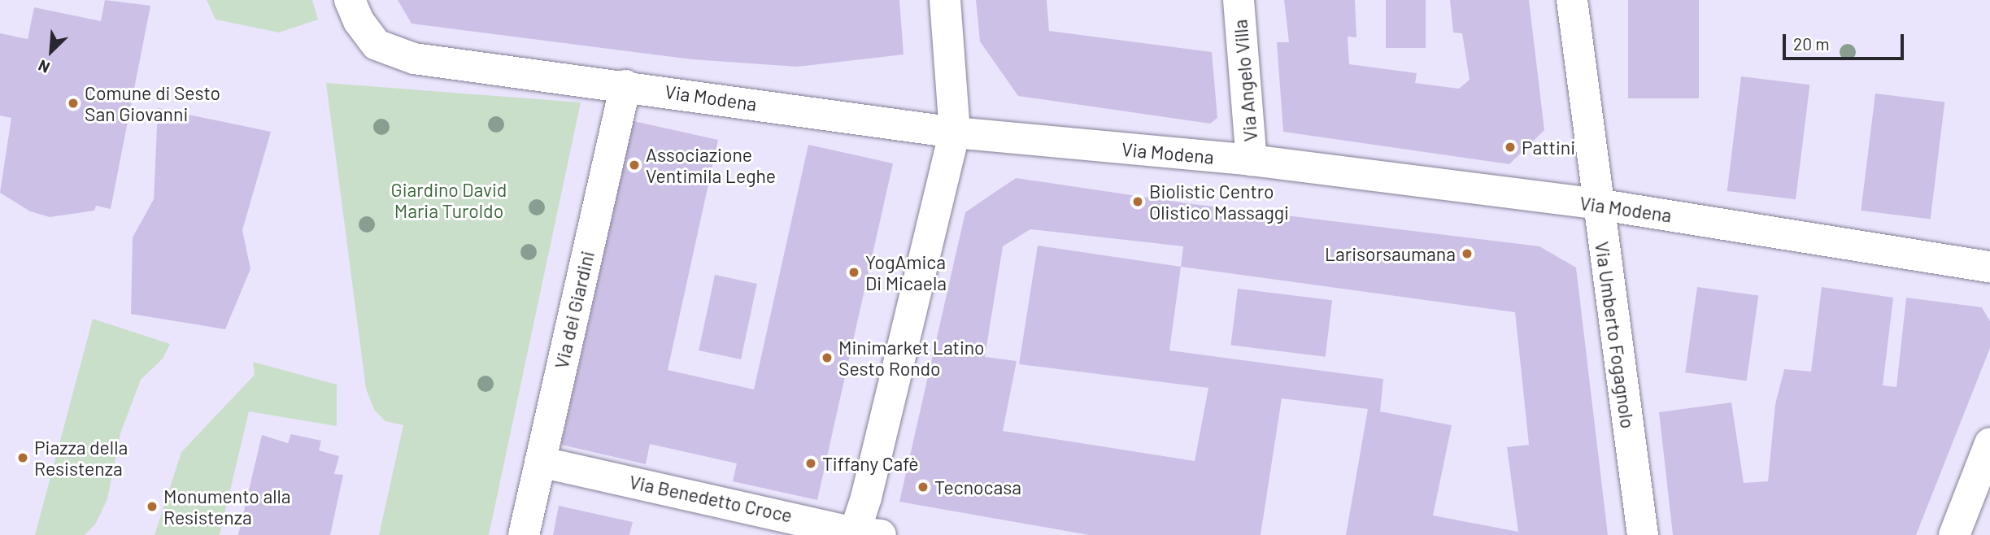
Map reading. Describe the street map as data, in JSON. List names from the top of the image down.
{
  "streets": {
    "street": [
      "Via Angelo Villa",
      "Via Modena",
      "Via dei Giardini",
      "Via Umberto Fogagnolo",
      "Via Benedetto Croce"
    ]
  },
  "crossings": [
    ["Via Angelo Villa", "Via Modena"],
    ["Via Modena", "Via dei Giardini"],
    ["Via Modena", "Via Umberto Fogagnolo"],
    ["Via dei Giardini", "Via Benedetto Croce"]
  ],
  "parks": ["Giardino David Maria Turoldo"],
  "places": [
    "Comune di Sesto San Giovanni",
    "Pattini",
    "Associazione Ventimila Leghe",
    "Biolistic Centro Olistico Massaggi",
    "Larisorsaumana",
    "YogAmica Di Micaela",
    "Minimarket Latino Sesto Rondo",
    "Piazza della Resistenza",
    "Tiffany Cafè",
    "Tecnocasa",
    "Monumento alla Resistenza"
  ],
  "scale_bar": "20 m",
  "north": "bottom left"
}
